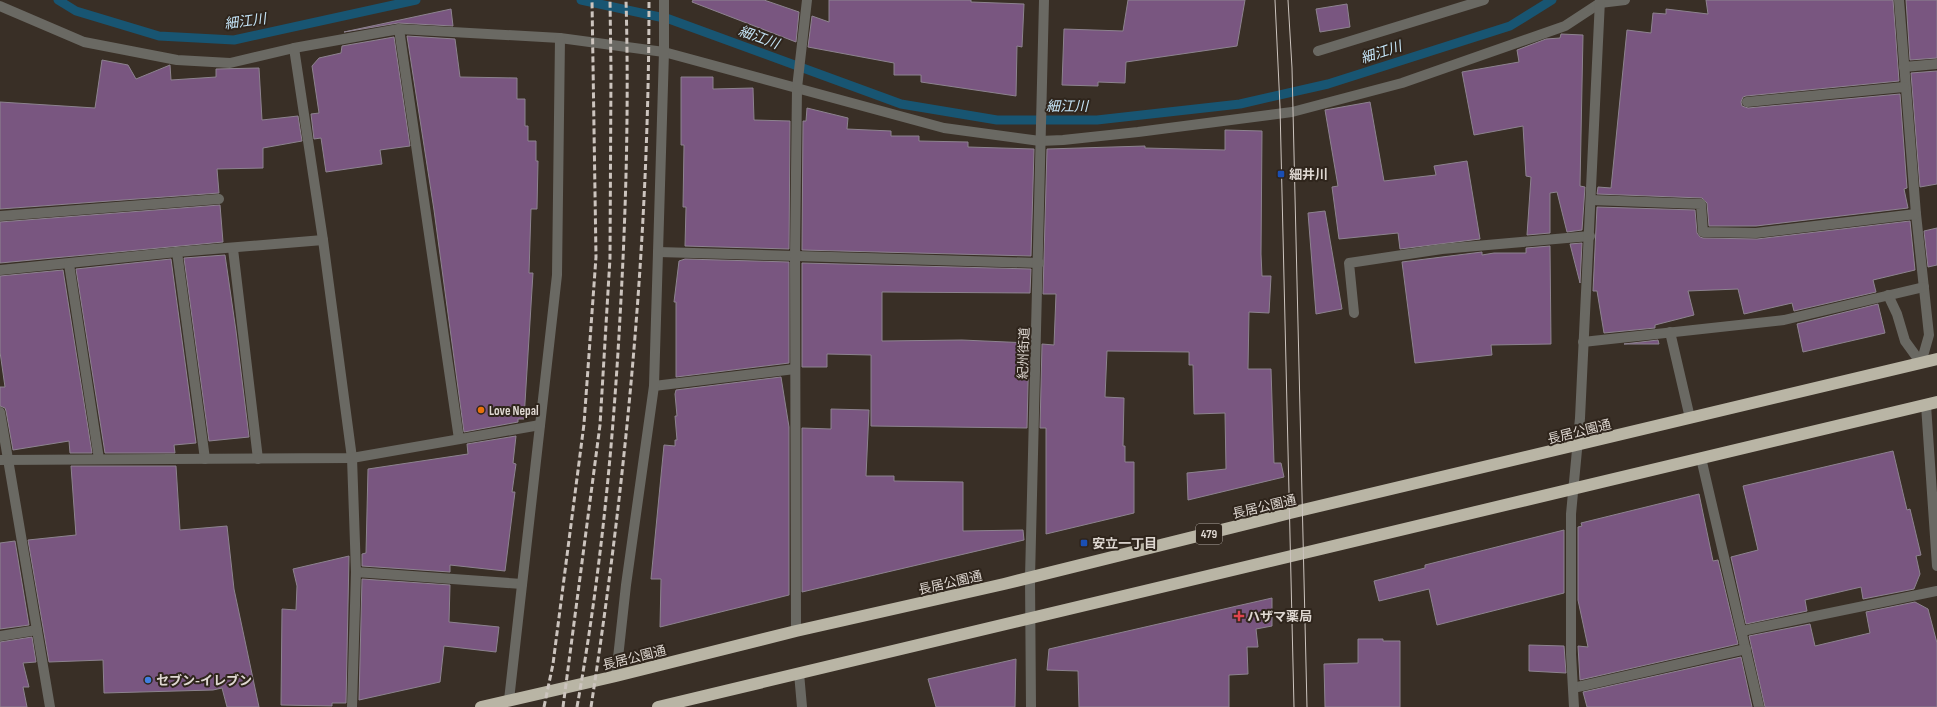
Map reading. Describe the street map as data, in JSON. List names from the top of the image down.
{
  "streets": {
    "highway": ["長居公園通", "479"],
    "street": ["紀州街道"]
  },
  "crossings": [
    ["紀州街道", "長居公園通"]
  ],
  "water": ["細江川"],
  "places": {
    "transit": ["細井川", "安立一丁目"],
    "other": ["Love Nepal", "セブン-イレブン"],
    "health": ["ハザマ薬局"]
  }
}
